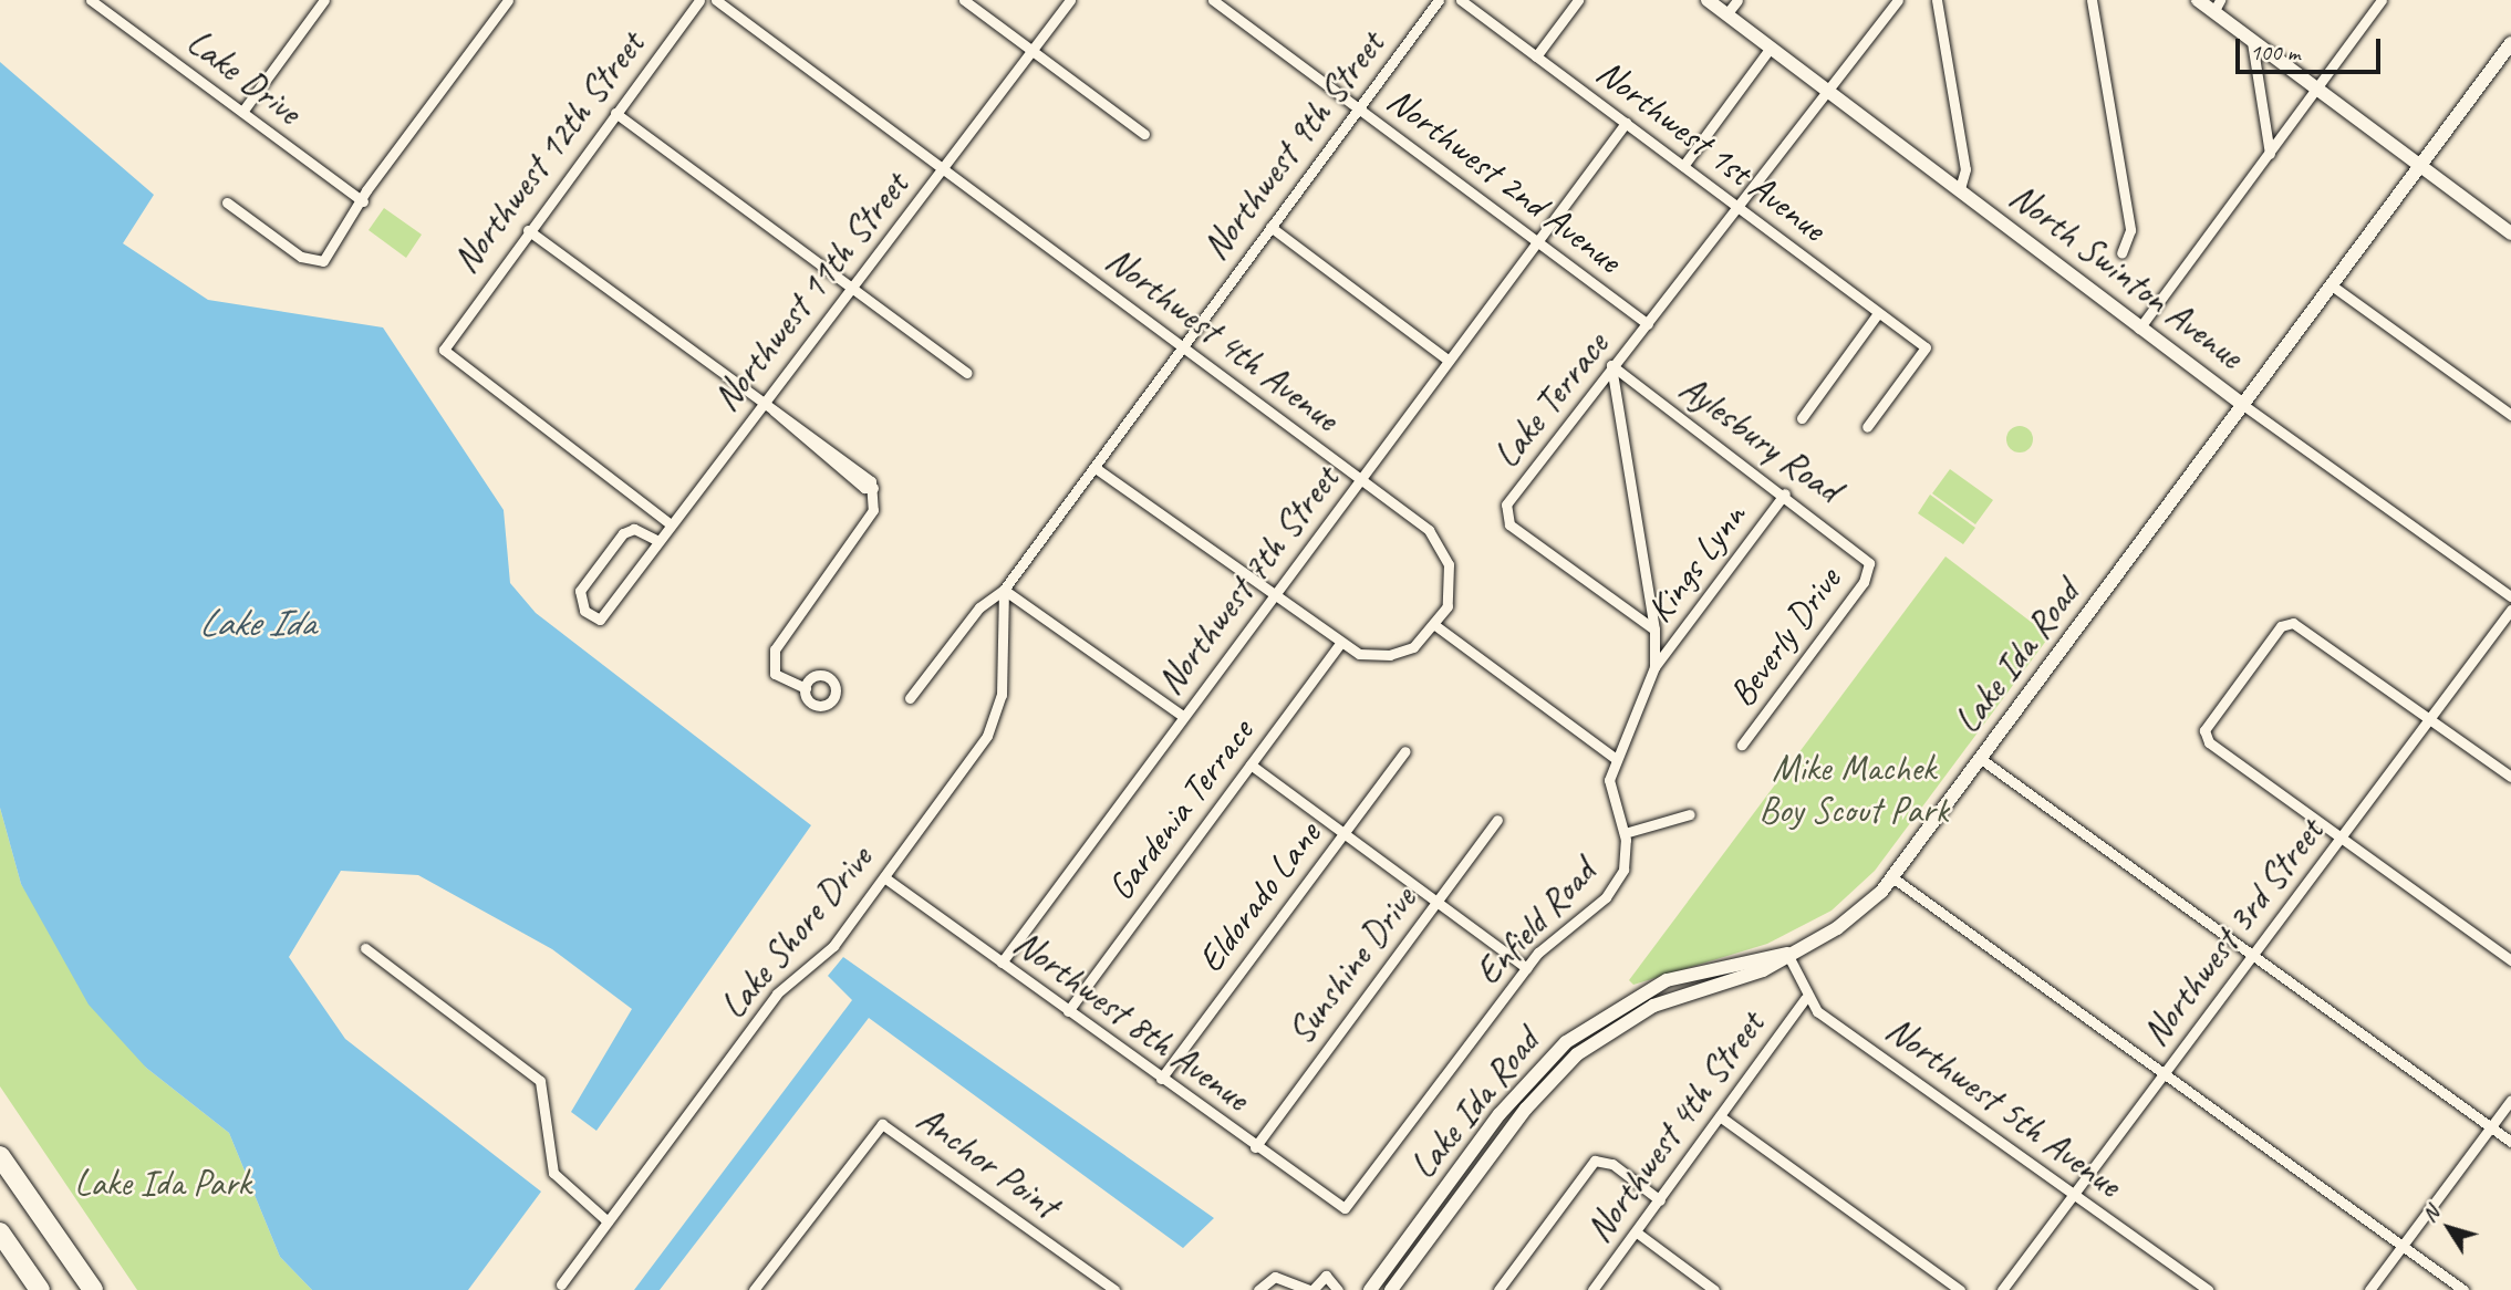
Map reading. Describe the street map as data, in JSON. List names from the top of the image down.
{
  "streets": {
    "street": [
      "Lake Drive",
      "Northwest 9th Street",
      "Northwest 1st Avenue",
      "Northwest 12th Street",
      "Northwest 2nd Avenue",
      "North Swinton Avenue",
      "Northwest 11th Street",
      "Northwest 4th Avenue",
      "Lake Terrace",
      "Aylesbury Road",
      "Kings Lynn",
      "Northwest 7th Street",
      "Beverly Drive",
      "Lake Ida Road",
      "Gardenia Terrace",
      "Eldorado Lane",
      "Enfield Road",
      "Lake Shore Drive",
      "Northwest 3rd Street",
      "Sunshine Drive",
      "Northwest 8th Avenue",
      "Northwest 5th Avenue",
      "Northwest 4th Street",
      "Anchor Point"
    ]
  },
  "crossings": [
    ["Northwest 9th Street", "Northwest 2nd Avenue"],
    ["Northwest 9th Street", "Northwest 4th Avenue"],
    ["Northwest 9th Street", "Lake Shore Drive"],
    ["Northwest 1st Avenue", "Lake Terrace"],
    ["Northwest 1st Avenue", "Northwest 7th Street"],
    ["Northwest 12th Street", "Northwest 11th Street"],
    ["Northwest 2nd Avenue", "Lake Terrace"],
    ["Northwest 2nd Avenue", "Northwest 7th Street"],
    ["North Swinton Avenue", "Lake Terrace"],
    ["North Swinton Avenue", "Lake Ida Road"],
    ["Northwest 11th Street", "Northwest 4th Avenue"],
    ["Northwest 4th Avenue", "Northwest 7th Street"],
    ["Lake Terrace", "Aylesbury Road"],
    ["Lake Terrace", "Enfield Road"],
    ["Aylesbury Road", "Kings Lynn"],
    ["Aylesbury Road", "Beverly Drive"],
    ["Aylesbury Road", "Enfield Road"],
    ["Kings Lynn", "Enfield Road"],
    ["Northwest 7th Street", "Northwest 8th Avenue"],
    ["Gardenia Terrace", "Northwest 8th Avenue"],
    ["Eldorado Lane", "Northwest 8th Avenue"],
    ["Enfield Road", "Northwest 8th Avenue"],
    ["Lake Shore Drive", "Northwest 8th Avenue"],
    ["Northwest 3rd Street", "Northwest 5th Avenue"],
    ["Sunshine Drive", "Northwest 8th Avenue"],
    ["Northwest 5th Avenue", "Northwest 4th Street"]
  ],
  "water": ["Lake Ida"],
  "parks": ["Mike Machek Boy Scout Park", "Lake Ida Park"],
  "scale_bar": "100 m",
  "north": "top left"
}
